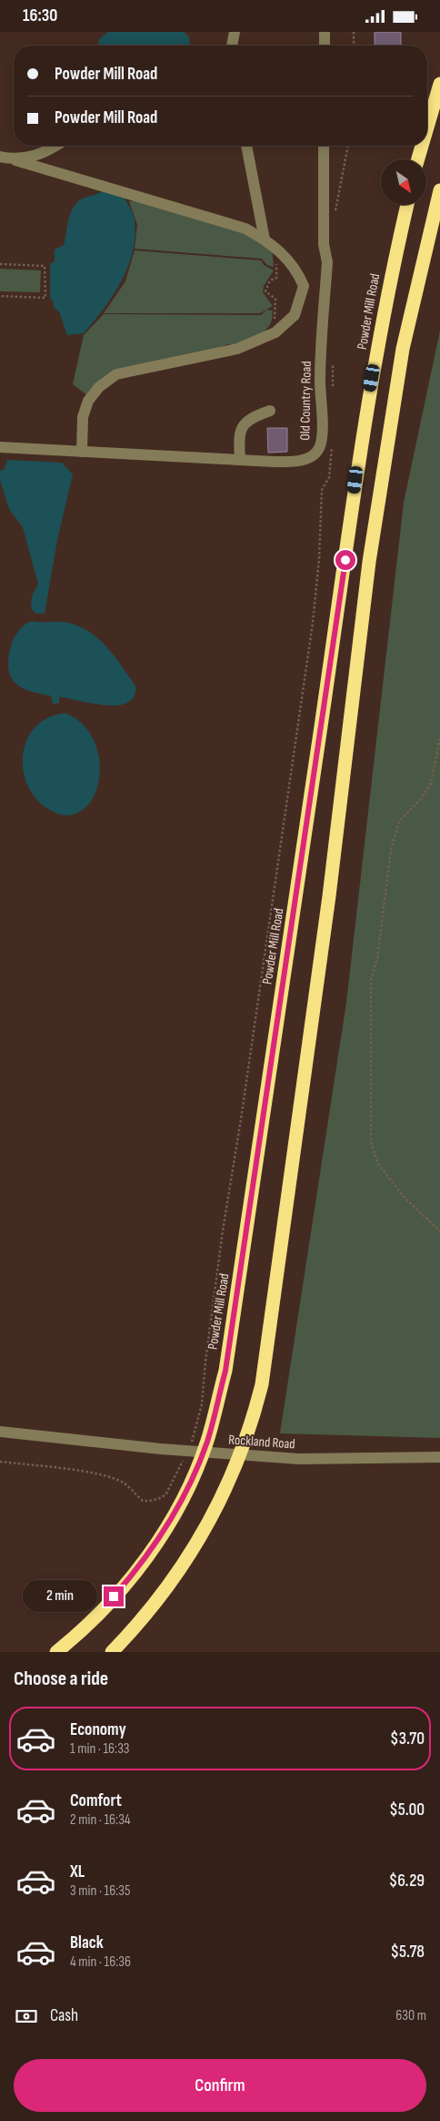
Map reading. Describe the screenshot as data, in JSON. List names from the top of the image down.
{
  "streets": {
    "highway": ["Powder Mill Road"],
    "street": ["Old Country Road", "Rockland Road"]
  },
  "north": "bottom right",
  "page": {
    "status": "16:30",
    "banner": ["Powder Mill Road", "Powder Mill Road"],
    "bubble": "2 min",
    "heading": "Choose a ride",
    "list": [
      {
        "name": "Economy",
        "note": "1 min · 16:33",
        "value": "$3.70"
      },
      {
        "name": "Comfort",
        "note": "2 min · 16:34",
        "value": "$5.00"
      },
      {
        "name": "XL",
        "note": "3 min · 16:35",
        "value": "$6.29"
      },
      {
        "name": "Black",
        "note": "4 min · 16:36",
        "value": "$5.78"
      }
    ],
    "pay": ["Cash", "630 m"],
    "buttons": "Confirm"
  }
}
